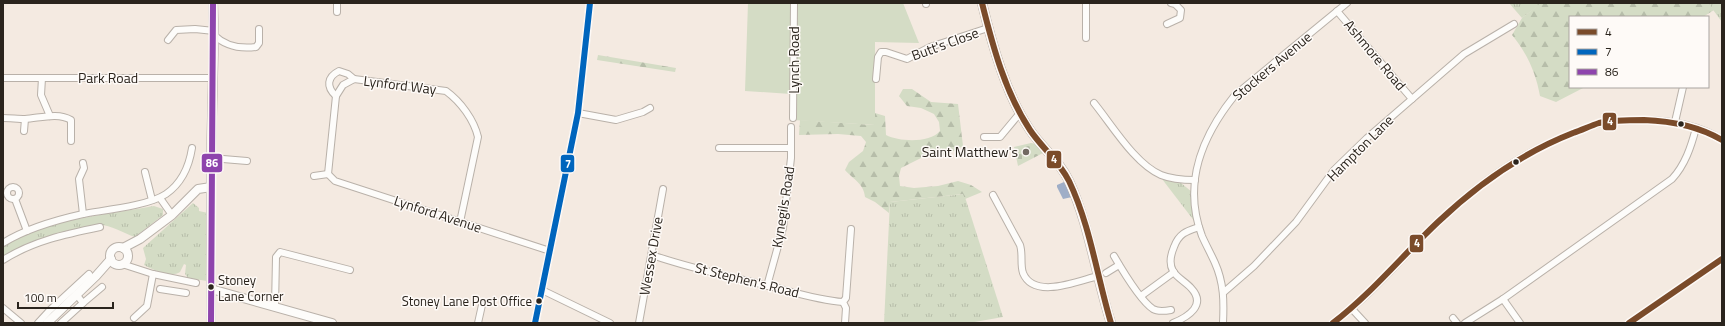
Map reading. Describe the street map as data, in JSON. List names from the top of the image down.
{
  "streets": {
    "street": [
      "Butt's Close",
      "Ashmore Road",
      "Lynch Road",
      "Stockers Avenue",
      "Park Road",
      "Lynford Way",
      "Hampton Lane",
      "Kynegils Road",
      "Lynford Avenue",
      "Wessex Drive",
      "St Stephen's Road"
    ]
  },
  "crossings": [
    ["Ashmore Road", "Stockers Avenue"],
    ["Ashmore Road", "Hampton Lane"],
    ["Stockers Avenue", "Hampton Lane"],
    ["Lynford Way", "Lynford Avenue"],
    ["Kynegils Road", "St Stephen's Road"],
    ["Wessex Drive", "St Stephen's Road"]
  ],
  "places": ["Saint Matthew's", "Stoney Lane Corner", "Stoney Lane Post Office"],
  "lines": ["transit line 4", "transit line 7", "transit line 86"],
  "legend": ["4", "7", "86"],
  "scale_bar": "100 m"
}
